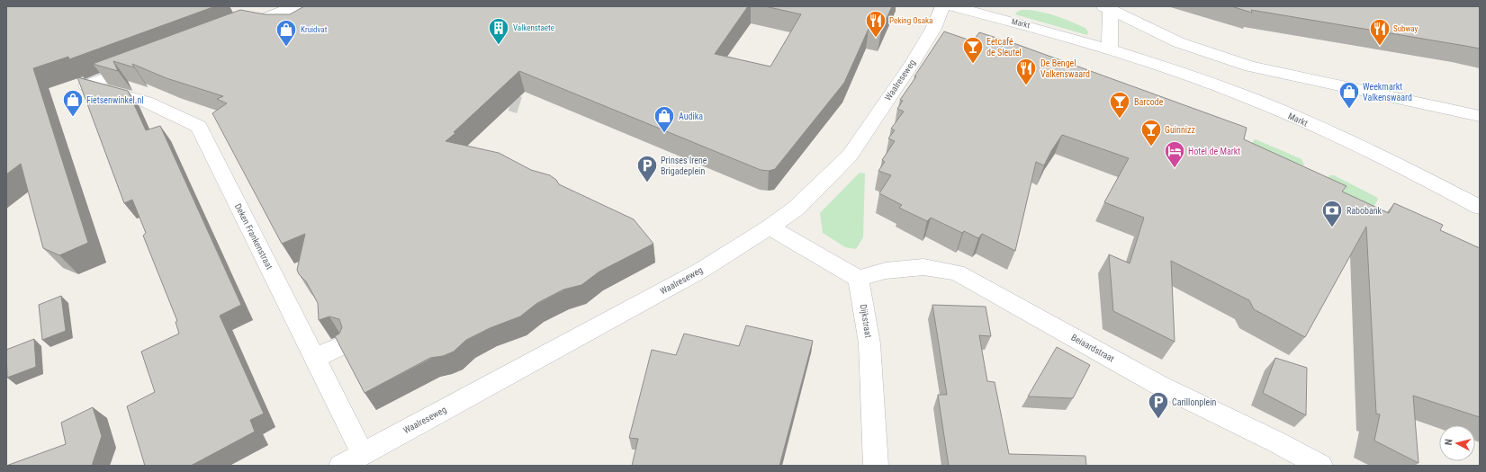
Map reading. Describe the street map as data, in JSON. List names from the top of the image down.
{
  "streets": {
    "street": [
      "Markt",
      "Waalreseweg",
      "Deken Frankenstraat",
      "Dijkstraat",
      "Beiaardstraat"
    ]
  },
  "crossings": [
    ["Waalreseweg", "Deken Frankenstraat"],
    ["Dijkstraat", "Beiaardstraat"]
  ],
  "places": {
    "restaurant": ["Peking Osaka", "Subway", "De Bengel Valkenswaard"],
    "building": ["Valkenstaete"],
    "shop": [
      "Kruidvat",
      "Weekmarkt Valkenswaard",
      "Fietsenwinkel.nl",
      "Audika"
    ],
    "bar": ["Eetcafé de Sleutel", "Barcode", "Guinnizz"],
    "hotel": ["Hotel de Markt"],
    "parking": ["Prinses Irene Brigadeplein", "Carillonplein"],
    "bank": ["Rabobank"]
  },
  "north": "left"
}
